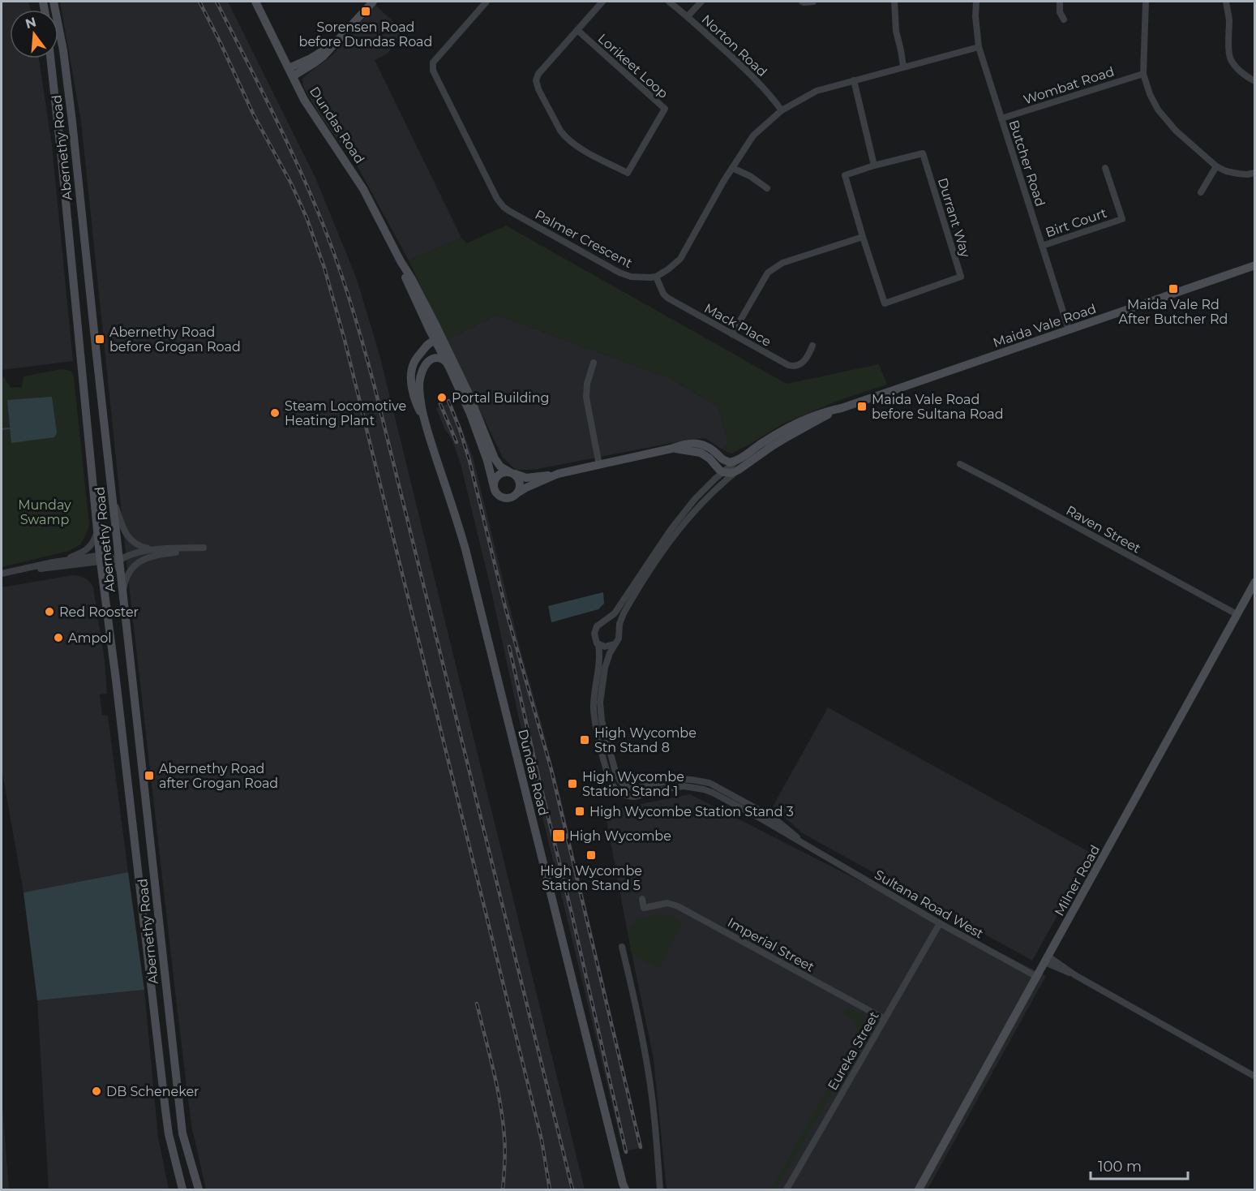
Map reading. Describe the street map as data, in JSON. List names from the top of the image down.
{
  "streets": {
    "main road": [
      "Dundas Road",
      "Abernethy Road",
      "Maida Vale Road",
      "Milner Road"
    ],
    "street": [
      "Norton Road",
      "Lorikeet Loop",
      "Wombat Road",
      "Butcher Road",
      "Durrant Way",
      "Birt Court",
      "Palmer Crescent",
      "Mack Place",
      "Raven Street",
      "Sultana Road West",
      "Imperial Street",
      "Eureka Street"
    ]
  },
  "crossings": [
    ["Wombat Road", "Butcher Road"],
    ["Butcher Road", "Birt Court"],
    ["Butcher Road", "Maida Vale Road"],
    ["Palmer Crescent", "Mack Place"],
    ["Raven Street", "Milner Road"],
    ["Milner Road", "Sultana Road West"],
    ["Sultana Road West", "Eureka Street"],
    ["Imperial Street", "Eureka Street"]
  ],
  "parks": ["Munday Swamp"],
  "places": {
    "transit": [
      "Sorensen Road before Dundas Road",
      "Maida Vale Rd After Butcher Rd",
      "Abernethy Road before Grogan Road",
      "Maida Vale Road before Sultana Road",
      "High Wycombe Stn Stand 8",
      "Abernethy Road after Grogan Road",
      "High Wycombe Station Stand 1",
      "High Wycombe Station Stand 3",
      "High Wycombe",
      "High Wycombe Station Stand 5"
    ],
    "other": [
      "Portal Building",
      "Steam Locomotive Heating Plant",
      "Red Rooster",
      "Ampol",
      "DB Scheneker"
    ]
  },
  "scale_bar": "100 m",
  "north": "top"
}
